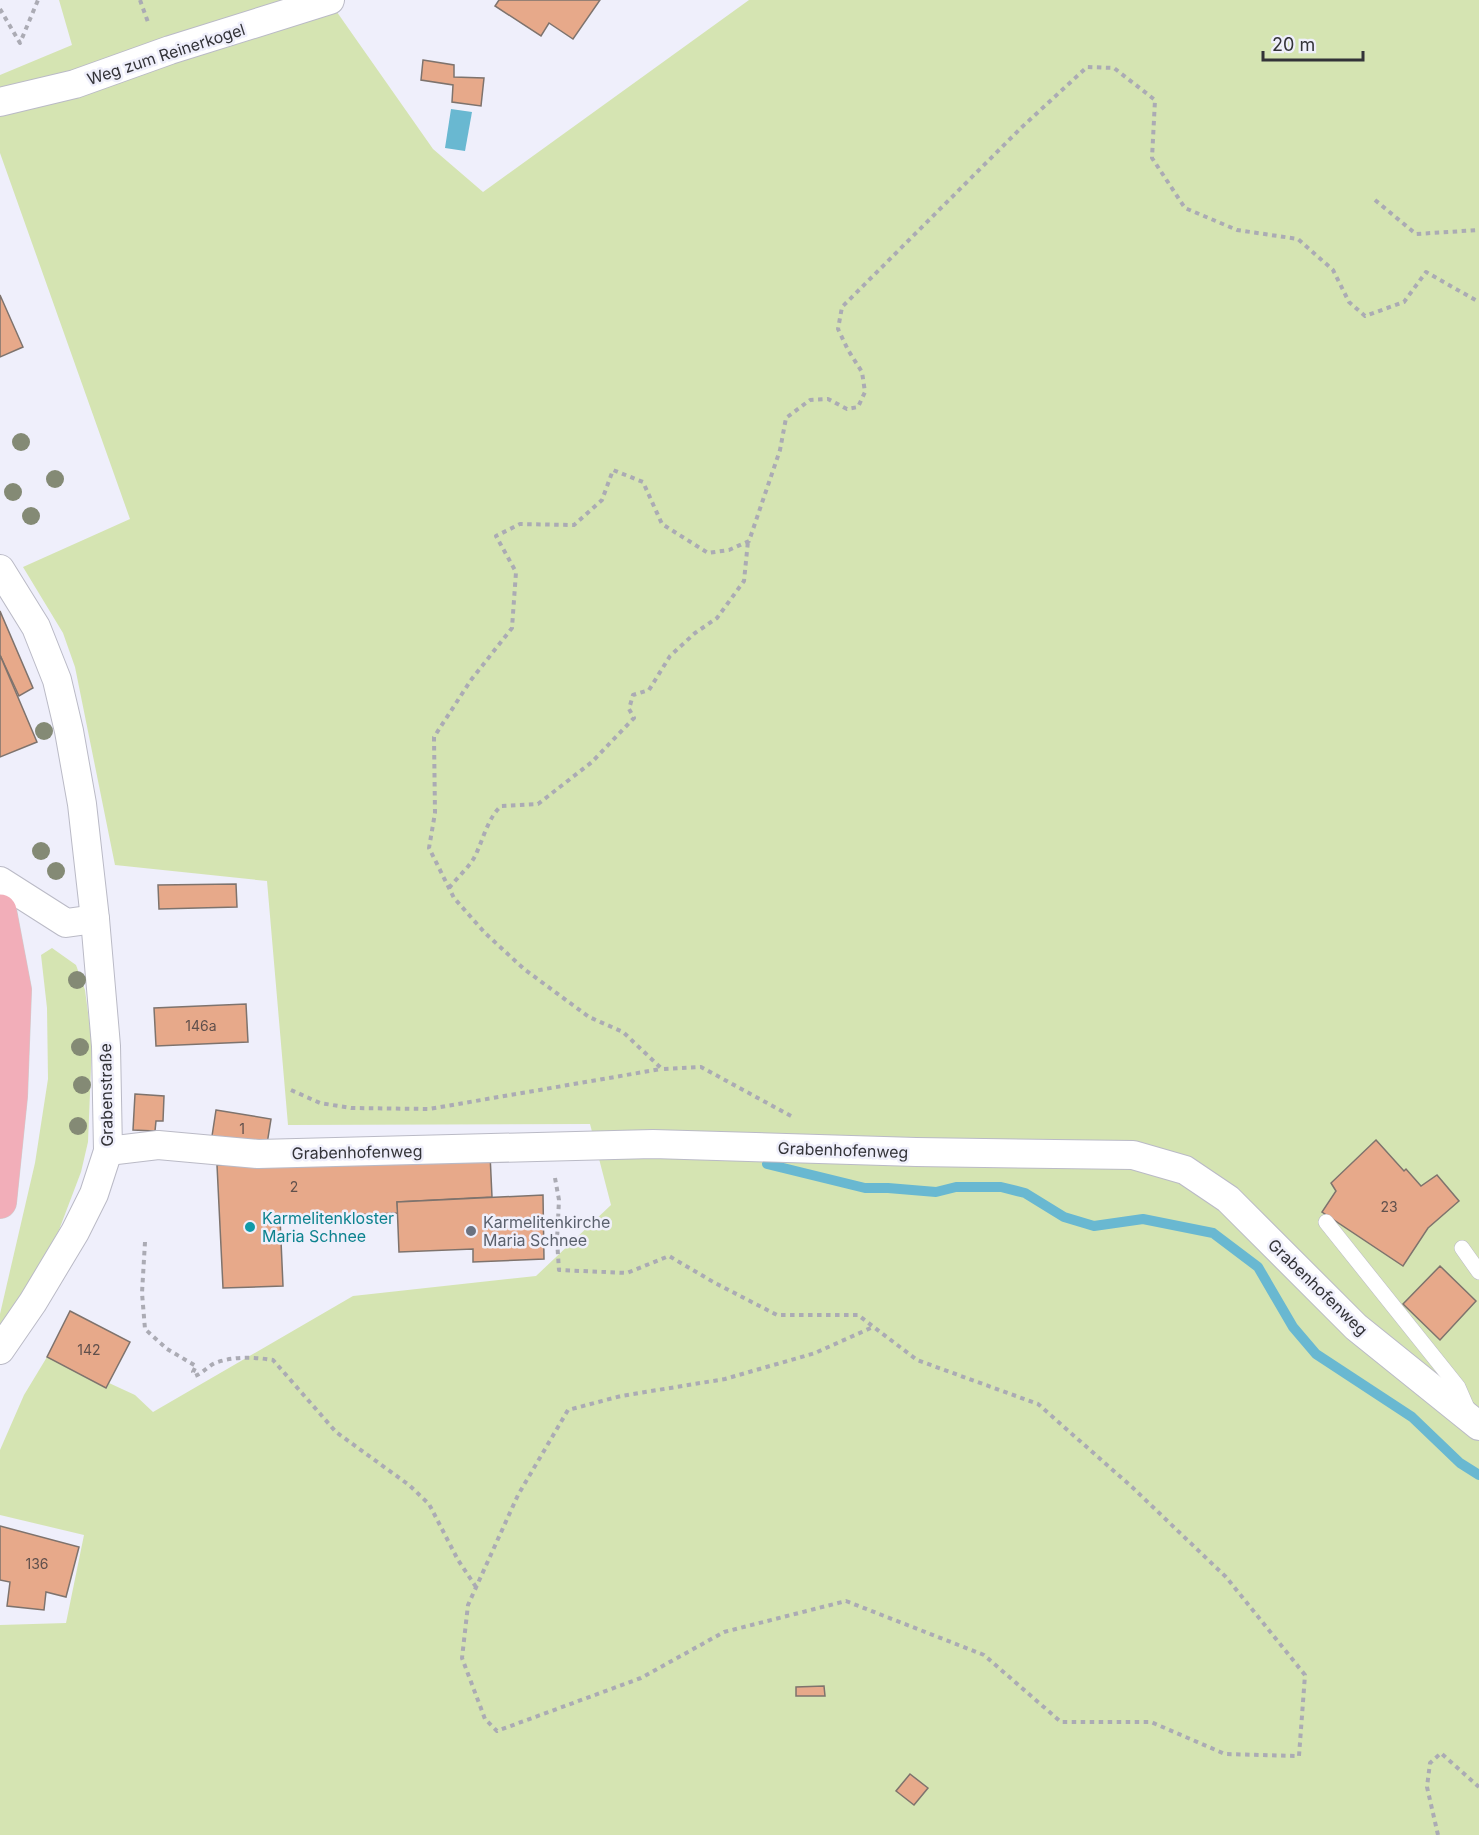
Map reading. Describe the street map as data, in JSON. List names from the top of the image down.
{
  "streets": {
    "street": ["Weg zum Reinerkogel", "Grabenstraße", "Grabenhofenweg"]
  },
  "crossings": [
    ["Grabenstraße", "Grabenhofenweg"]
  ],
  "places": ["Karmelitenkloster Maria Schnee", "Karmelitenkirche Maria Schnee"],
  "house_numbers": [
    "146a",
    "1",
    "2",
    "23",
    "142",
    "136"
  ],
  "scale_bar": "20 m"
}
